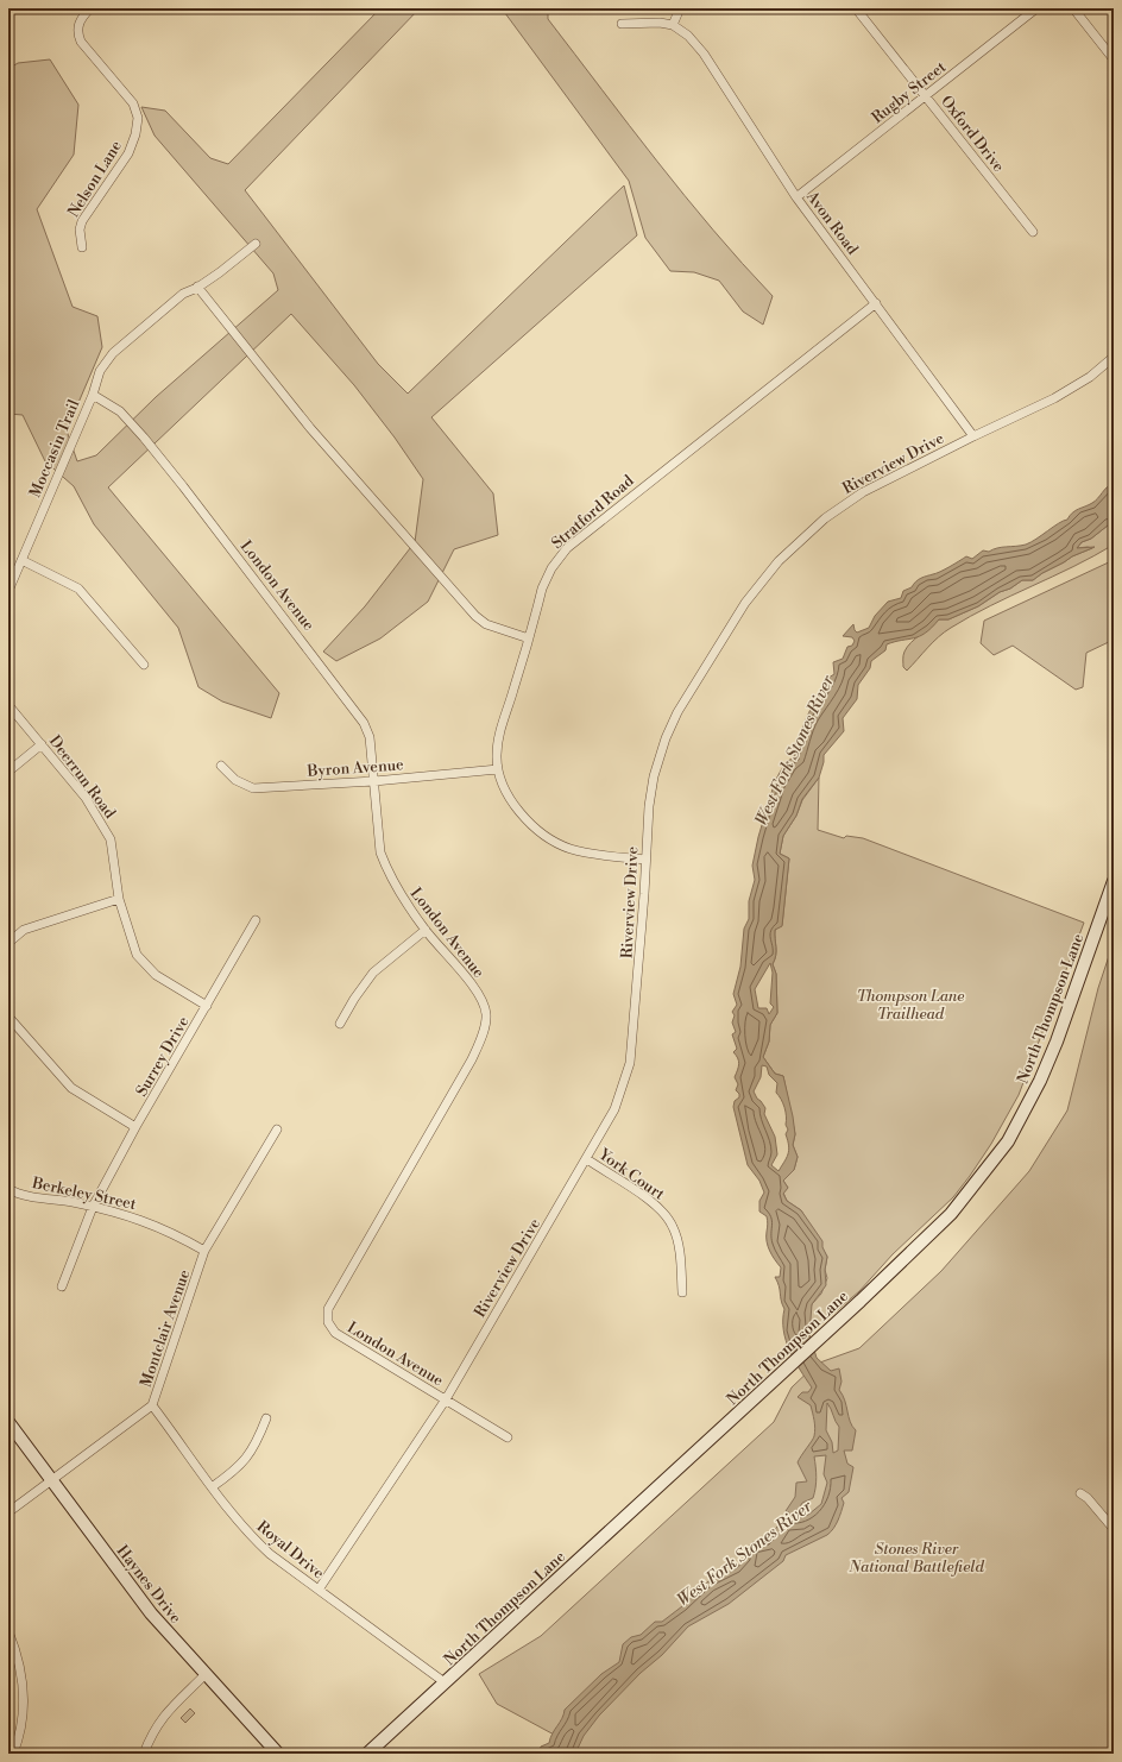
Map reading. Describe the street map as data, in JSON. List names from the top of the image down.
{
  "streets": {
    "main road": ["North Thompson Lane", "Haynes Drive"],
    "street": [
      "Rugby Street",
      "Oxford Drive",
      "Nelson Lane",
      "Avon Road",
      "Moccasin Trail",
      "Riverview Drive",
      "Stratford Road",
      "London Avenue",
      "Byron Avenue",
      "Deerrun Road",
      "Surrey Drive",
      "York Court",
      "Berkeley Street",
      "Montclair Avenue",
      "Royal Drive"
    ]
  },
  "crossings": [
    ["Rugby Street", "Oxford Drive"],
    ["Rugby Street", "Avon Road"],
    ["Avon Road", "Riverview Drive"],
    ["Avon Road", "Stratford Road"],
    ["Moccasin Trail", "London Avenue"],
    ["Riverview Drive", "Stratford Road"],
    ["Riverview Drive", "London Avenue"],
    ["Riverview Drive", "York Court"],
    ["Riverview Drive", "Royal Drive"],
    ["Stratford Road", "Byron Avenue"],
    ["London Avenue", "Byron Avenue"],
    ["Deerrun Road", "Surrey Drive"],
    ["North Thompson Lane", "Royal Drive"],
    ["Surrey Drive", "Berkeley Street"],
    ["Berkeley Street", "Montclair Avenue"],
    ["Montclair Avenue", "Royal Drive"],
    ["Montclair Avenue", "Haynes Drive"]
  ],
  "water": ["West Fork Stones River"],
  "parks": ["Thompson Lane Trailhead", "Stones River National Battlefield"]
}
